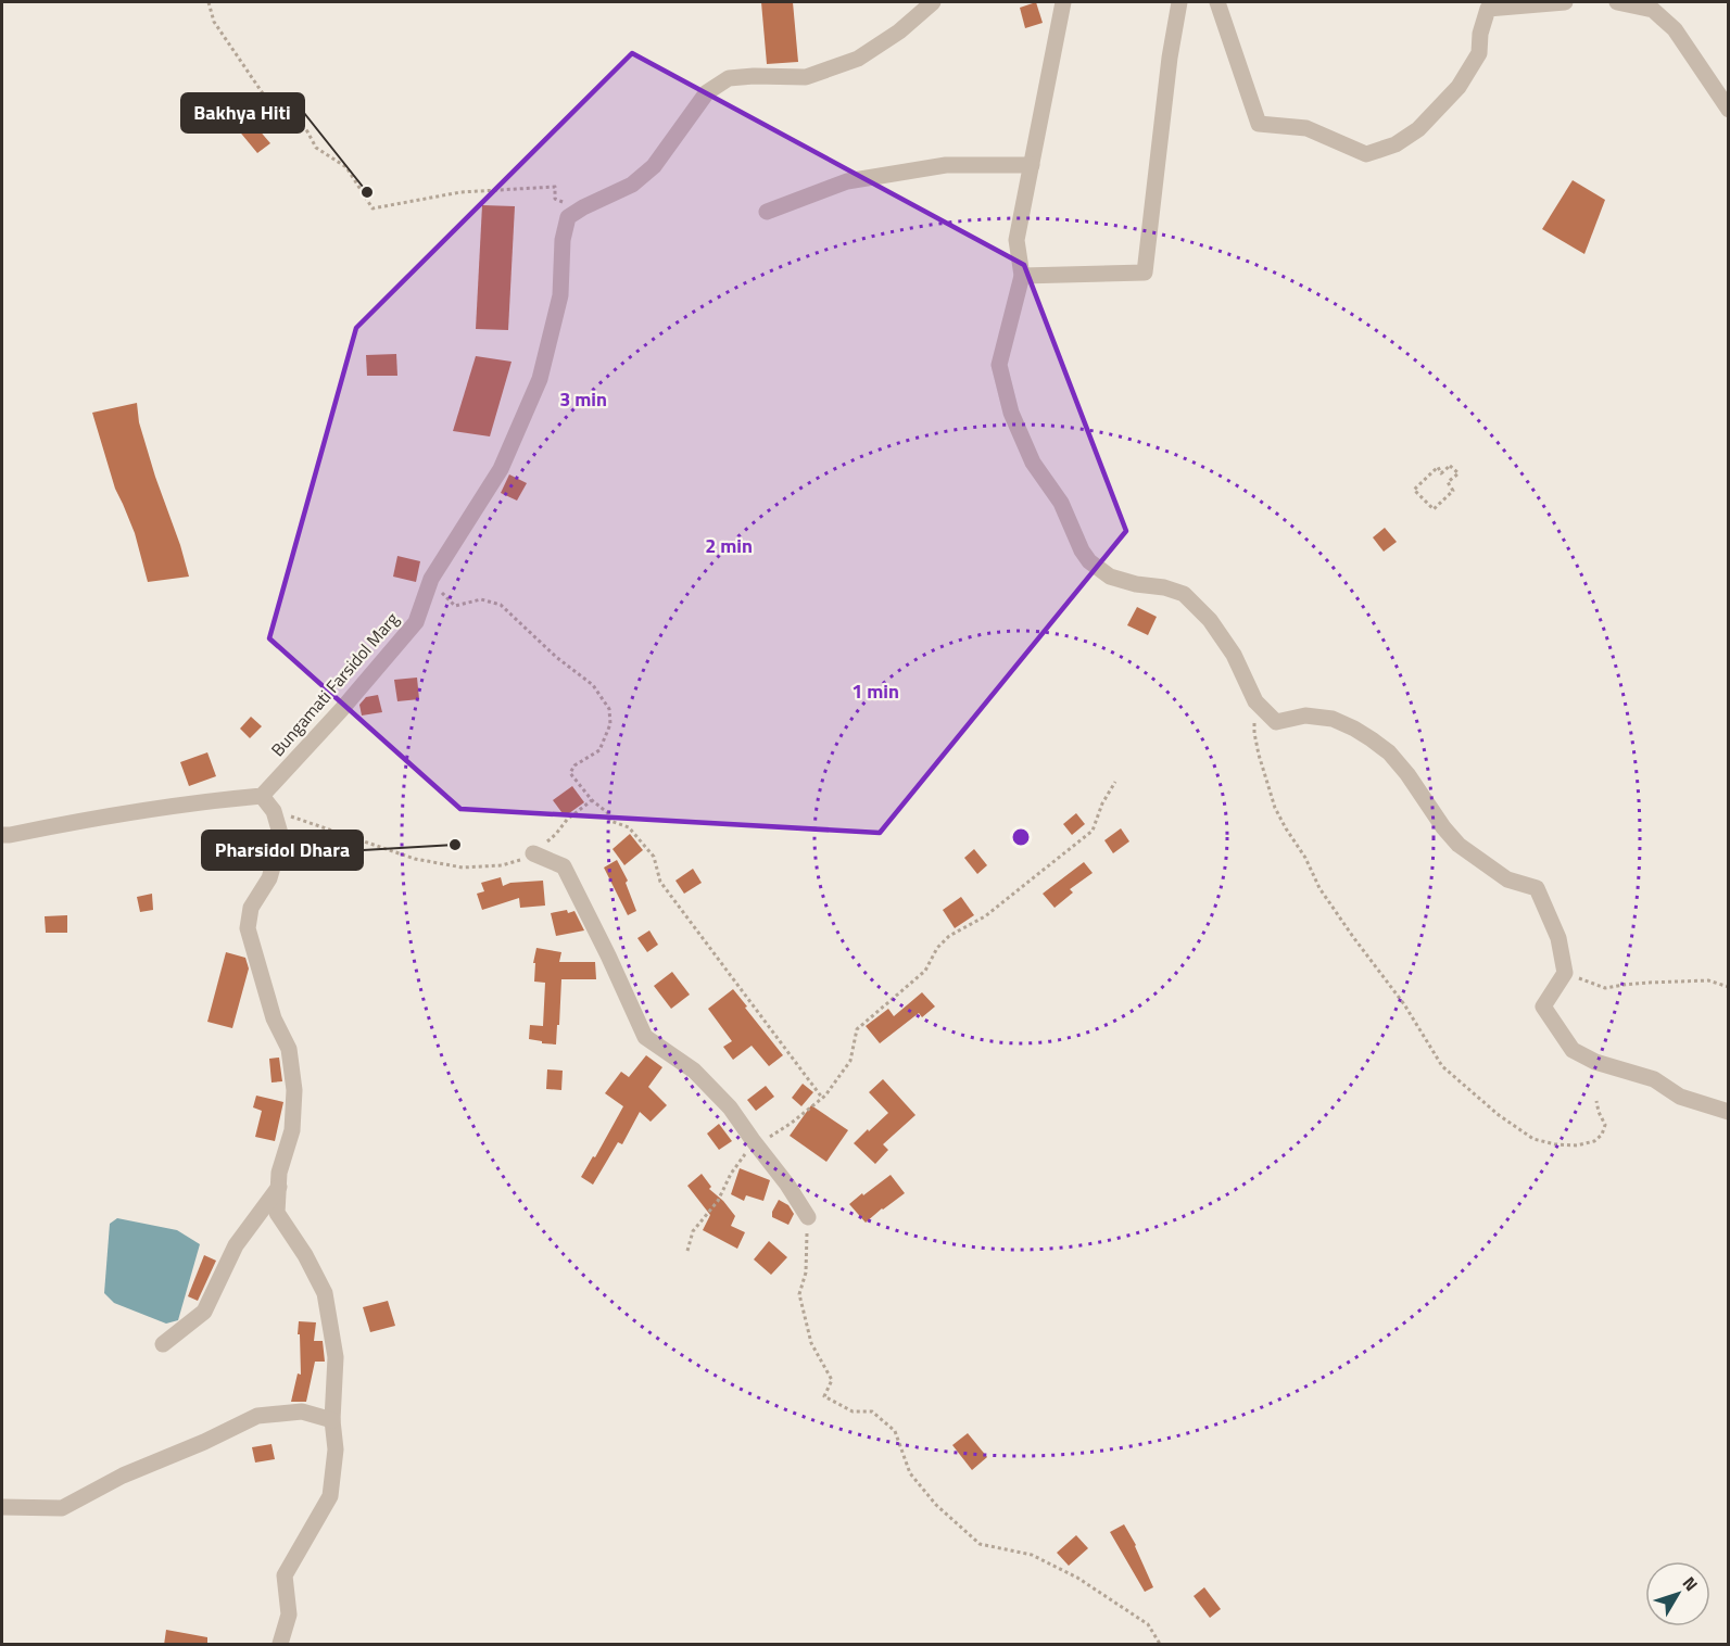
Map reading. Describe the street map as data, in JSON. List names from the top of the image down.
{
  "streets": {
    "street": ["Bungamati Farsidol Marg"]
  },
  "places": ["Bakhya Hiti", "Pharsidol Dhara"],
  "north": "top right",
  "rings": ["3 min", "2 min", "1 min"]
}
